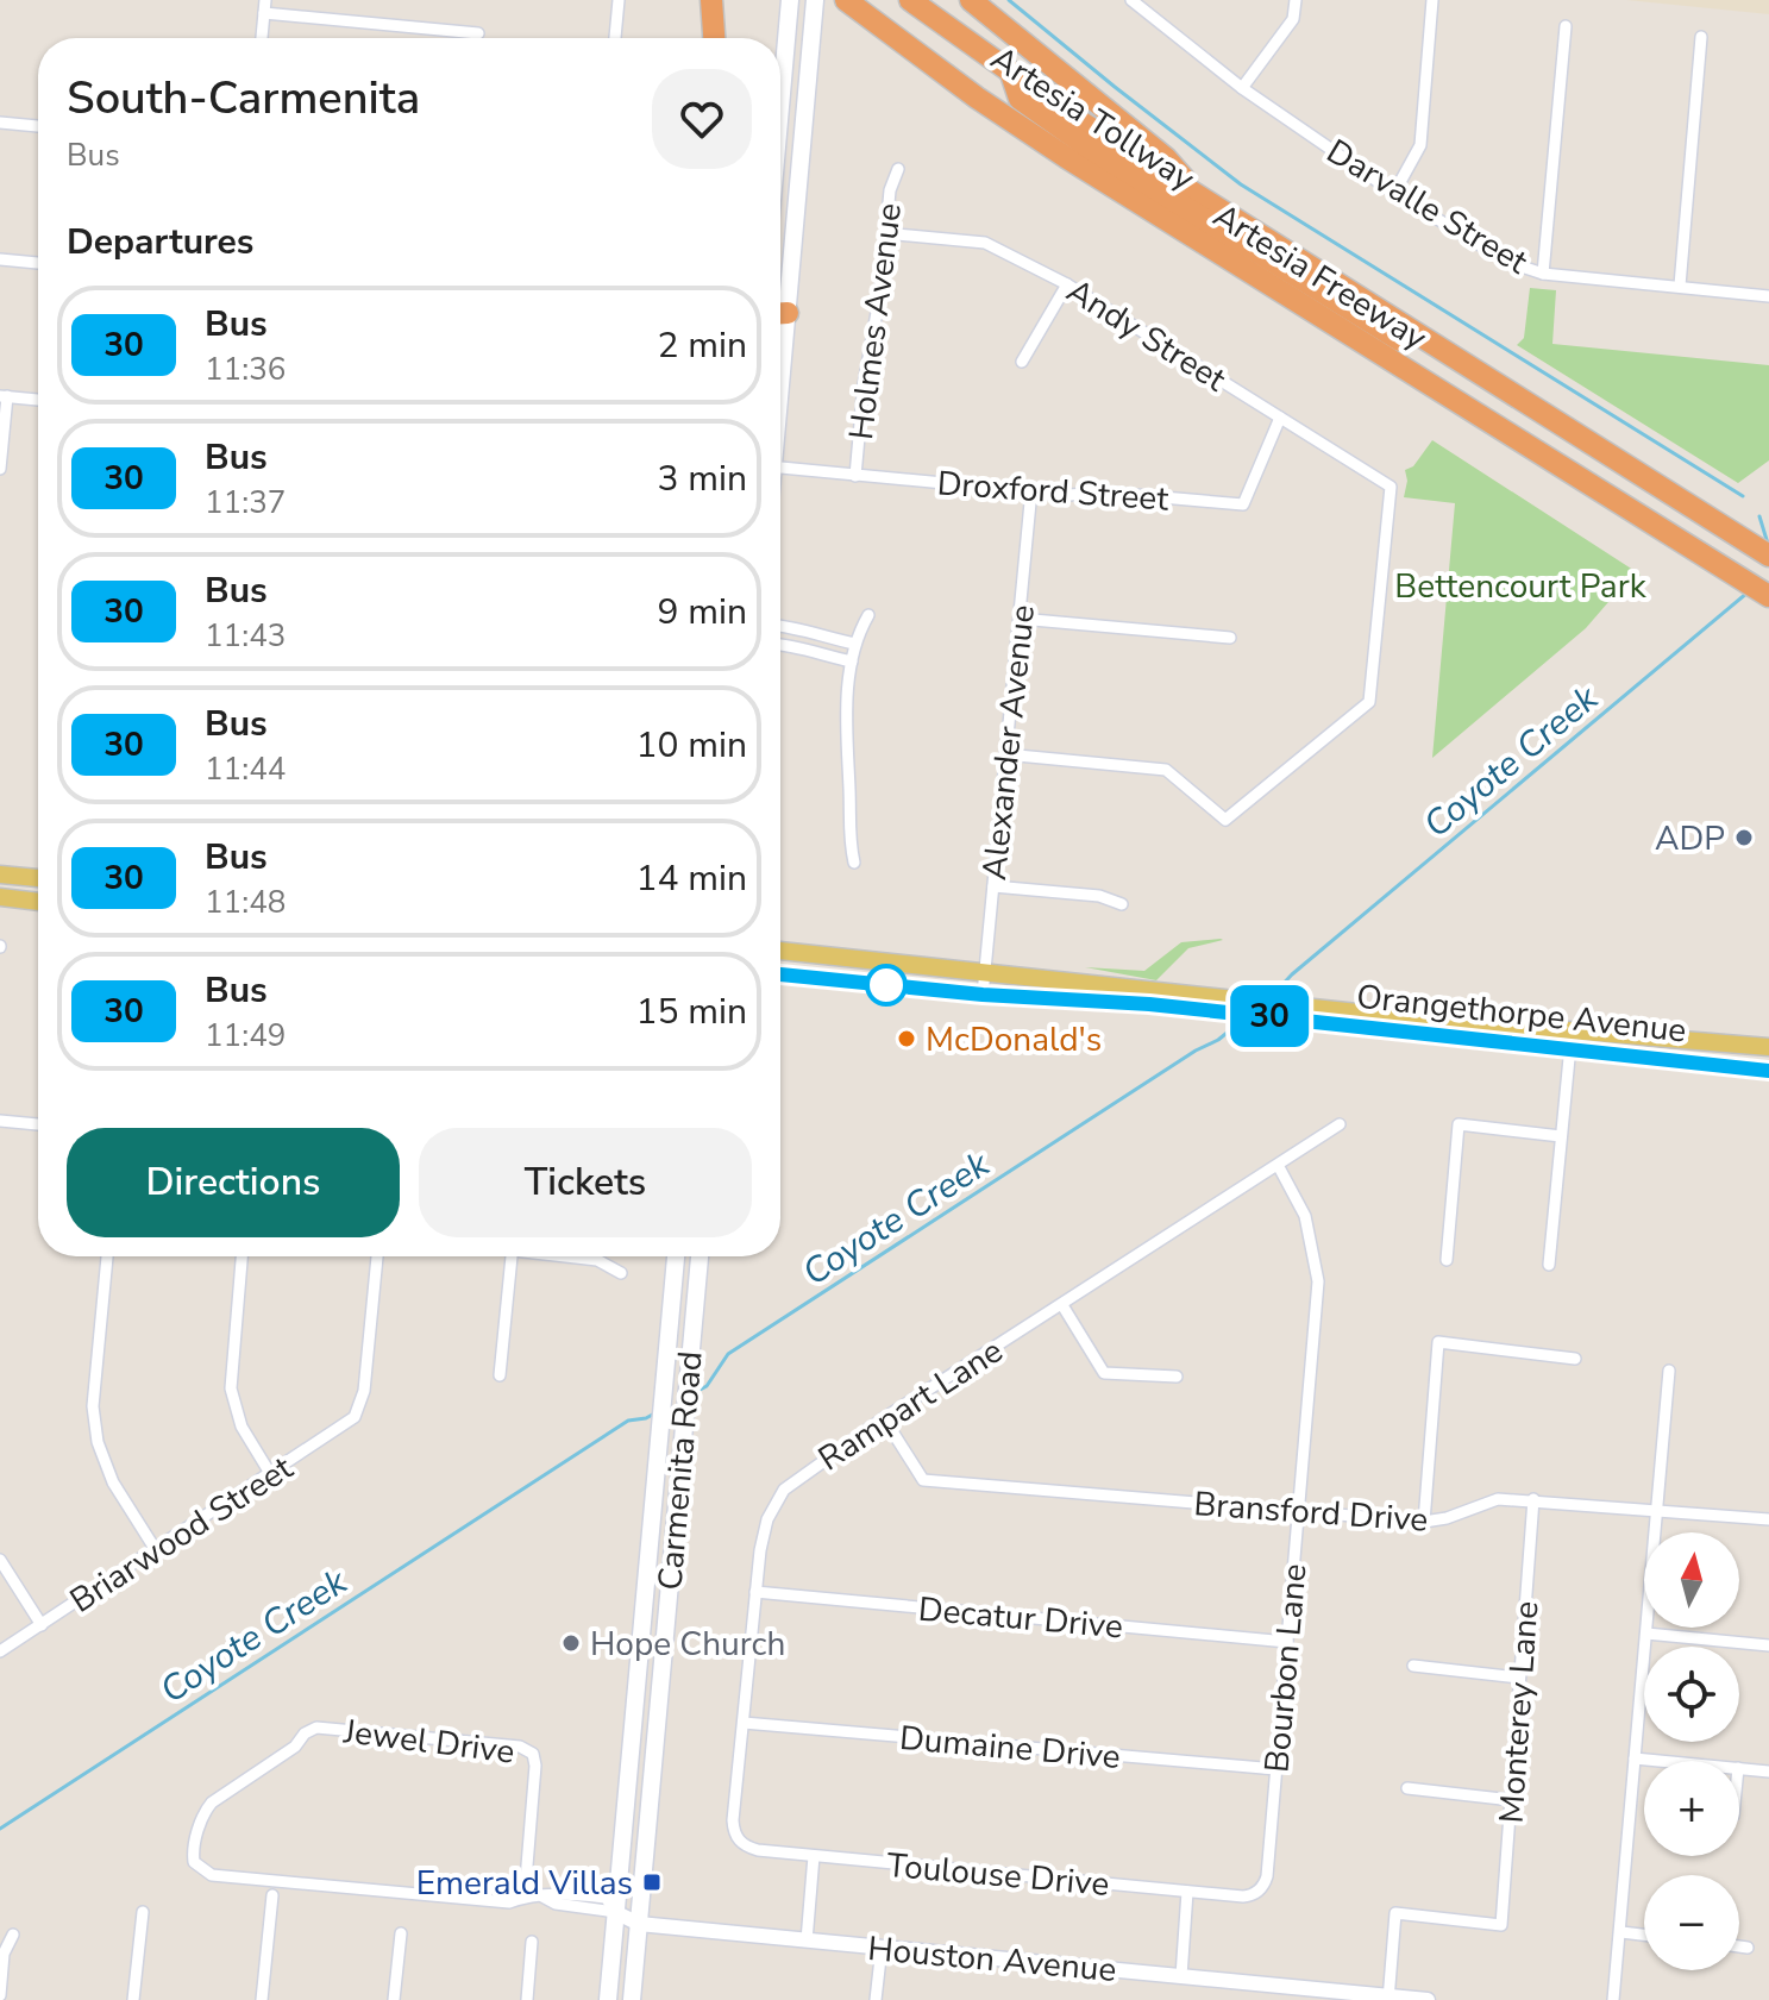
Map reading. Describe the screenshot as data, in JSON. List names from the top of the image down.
{
  "streets": {
    "highway": ["Artesia Tollway", "Artesia Freeway"],
    "main road": ["Orangethorpe Avenue", "Carmenita Road"],
    "street": [
      "Darvalle Street",
      "Holmes Avenue",
      "Andy Street",
      "Droxford Street",
      "Alexander Avenue",
      "Rampart Lane",
      "Bransford Drive",
      "Briarwood Street",
      "Decatur Drive",
      "Bourbon Lane",
      "Monterey Lane",
      "Jewel Drive",
      "Dumaine Drive",
      "Toulouse Drive",
      "Houston Avenue"
    ]
  },
  "crossings": [
    ["Artesia Tollway", "Artesia Freeway"],
    ["Holmes Avenue", "Andy Street"],
    ["Holmes Avenue", "Droxford Street"],
    ["Andy Street", "Droxford Street"],
    ["Andy Street", "Alexander Avenue"],
    ["Droxford Street", "Alexander Avenue"],
    ["Alexander Avenue", "Orangethorpe Avenue"],
    ["Rampart Lane", "Bransford Drive"],
    ["Rampart Lane", "Decatur Drive"],
    ["Rampart Lane", "Bourbon Lane"],
    ["Rampart Lane", "Dumaine Drive"],
    ["Rampart Lane", "Toulouse Drive"],
    ["Carmenita Road", "Jewel Drive"],
    ["Carmenita Road", "Houston Avenue"],
    ["Bransford Drive", "Bourbon Lane"],
    ["Bransford Drive", "Monterey Lane"],
    ["Decatur Drive", "Bourbon Lane"],
    ["Bourbon Lane", "Dumaine Drive"],
    ["Bourbon Lane", "Toulouse Drive"],
    ["Monterey Lane", "Houston Avenue"],
    ["Jewel Drive", "Houston Avenue"]
  ],
  "water": ["Coyote Creek"],
  "parks": ["Bettencourt Park"],
  "places": {
    "other": ["ADP", "McDonald's", "Hope Church"],
    "transit": ["Emerald Villas"]
  },
  "lines": ["bus line 30"],
  "north": "top",
  "page": {
    "on_map": "30",
    "heading": [
      ["South-Carmenita", "Bus"],
      "Departures"
    ],
    "list": [
      {
        "mark": "30",
        "name": "Bus",
        "note": "11:36",
        "value": "2 min"
      },
      {
        "mark": "30",
        "name": "Bus",
        "note": "11:37",
        "value": "3 min"
      },
      {
        "mark": "30",
        "name": "Bus",
        "note": "11:43",
        "value": "9 min"
      },
      {
        "mark": "30",
        "name": "Bus",
        "note": "11:44",
        "value": "10 min"
      },
      {
        "mark": "30",
        "name": "Bus",
        "note": "11:48",
        "value": "14 min"
      },
      {
        "mark": "30",
        "name": "Bus",
        "note": "11:49",
        "value": "15 min"
      }
    ],
    "buttons": ["Directions", "Tickets"],
    "map_buttons": ["+", "−"]
  }
}
